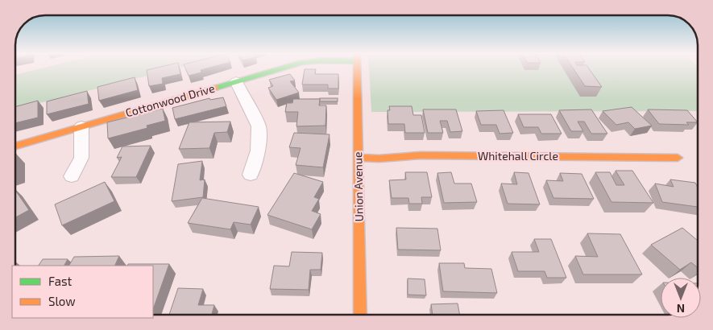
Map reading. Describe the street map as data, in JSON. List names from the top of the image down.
{
  "streets": {
    "street": ["Cottonwood Drive", "Whitehall Circle", "Union Avenue"]
  },
  "crossings": [
    ["Whitehall Circle", "Union Avenue"]
  ],
  "legend": ["Fast", "Slow"],
  "north": "bottom"
}
